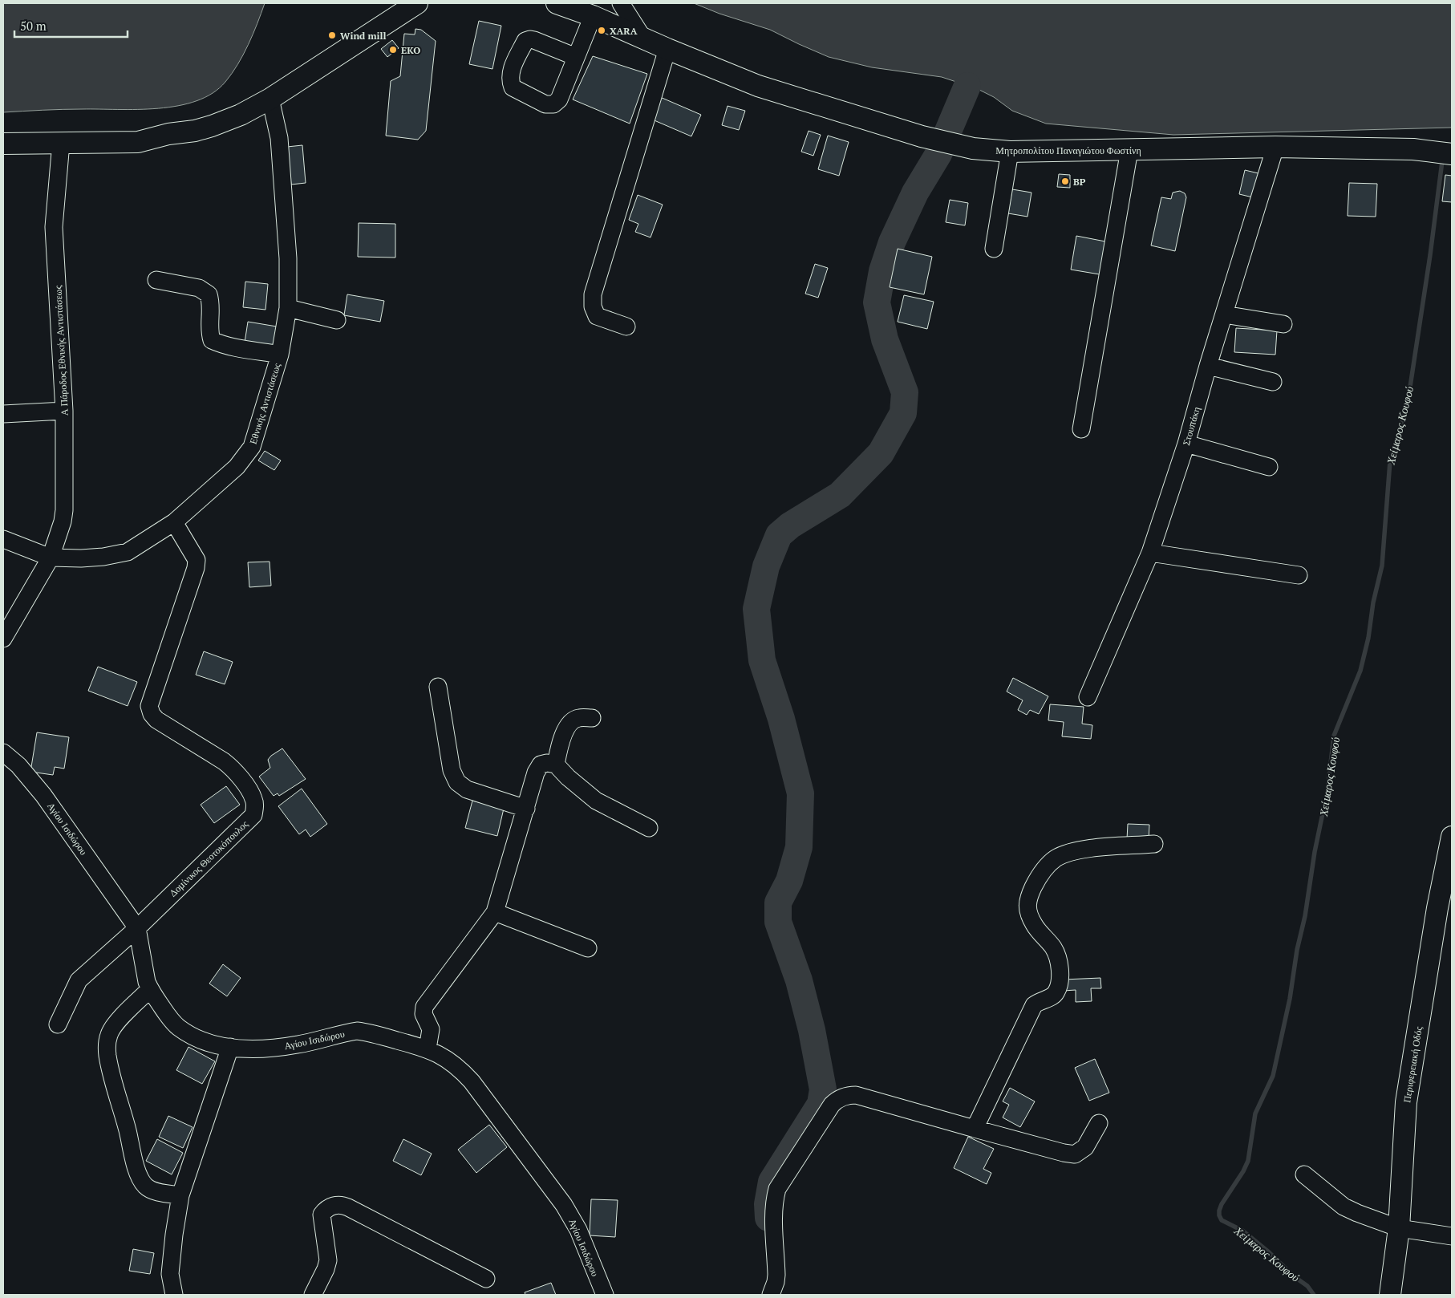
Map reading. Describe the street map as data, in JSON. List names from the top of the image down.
{
  "streets": {
    "main road": ["Μητροπολίτου Παναγιώτου Φωστίνη", "Περιφερειακή Οδός"],
    "street": [
      "Α Πάροδος Εθνικής Αντιστάσεως",
      "Εθνικής Αντιστάσεως",
      "Στουπάκη",
      "Αγίου Ισιδώρου",
      "Δομίνικος Θεοτοκόπουλος"
    ]
  },
  "crossings": [
    ["Μητροπολίτου Παναγιώτου Φωστίνη", "Στουπάκη"],
    ["Α Πάροδος Εθνικής Αντιστάσεως", "Εθνικής Αντιστάσεως"],
    ["Εθνικής Αντιστάσεως", "Δομίνικος Θεοτοκόπουλος"],
    ["Αγίου Ισιδώρου", "Δομίνικος Θεοτοκόπουλος"]
  ],
  "water": ["Χείμαρος Κουφού"],
  "places": [
    "XARA",
    "Wind mill",
    "EKO",
    "BP"
  ],
  "scale_bar": "50 m"
}
